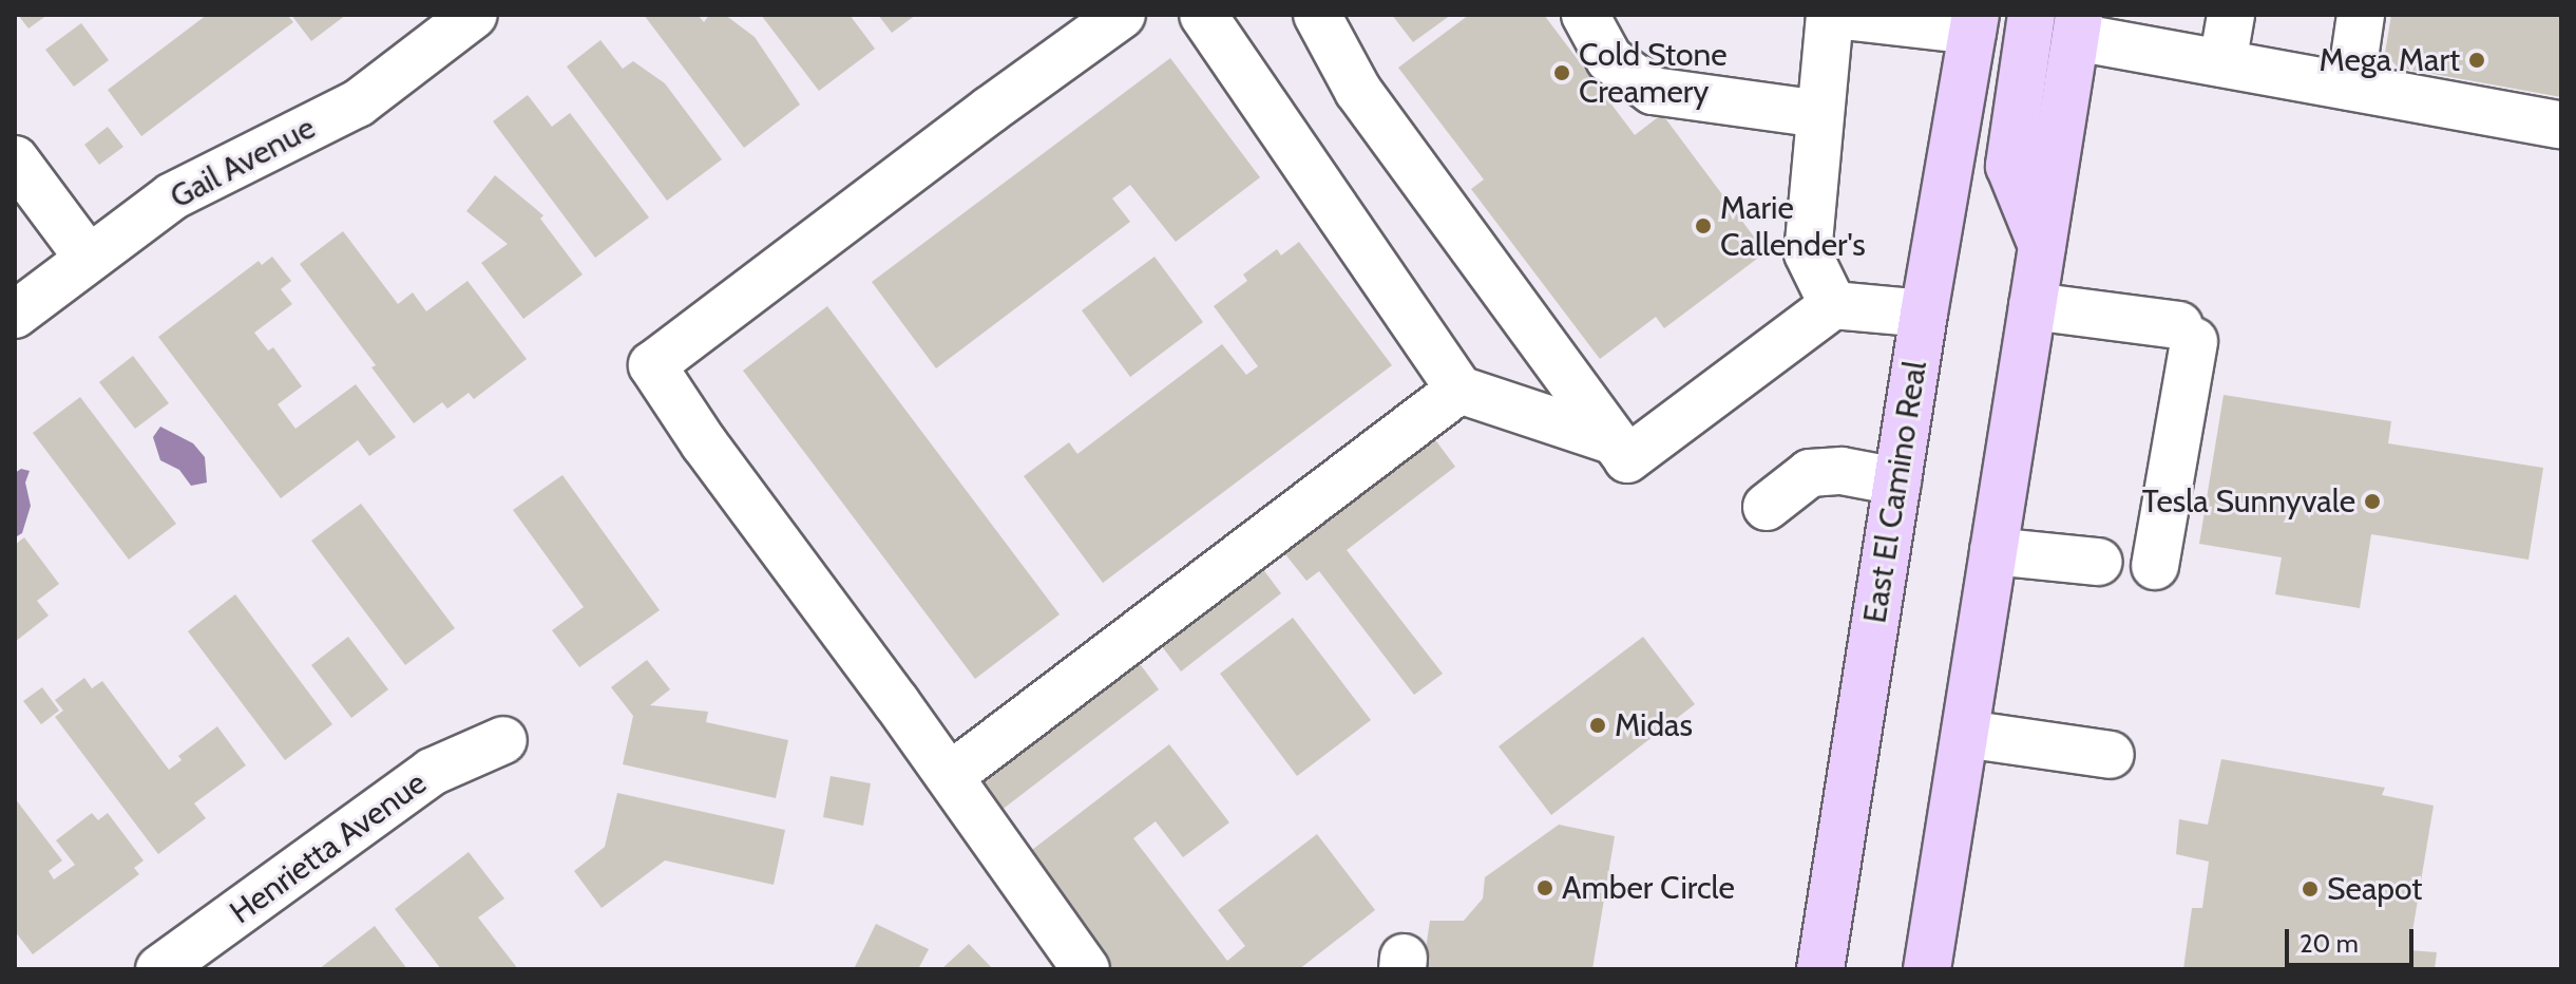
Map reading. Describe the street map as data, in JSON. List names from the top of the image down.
{
  "streets": {
    "main road": ["East El Camino Real"],
    "street": ["Gail Avenue", "Henrietta Avenue"]
  },
  "places": [
    "Mega Mart",
    "Cold Stone Creamery",
    "Marie Callender's",
    "Tesla Sunnyvale",
    "Midas",
    "Amber Circle",
    "Seapot"
  ],
  "scale_bar": "20 m"
}
